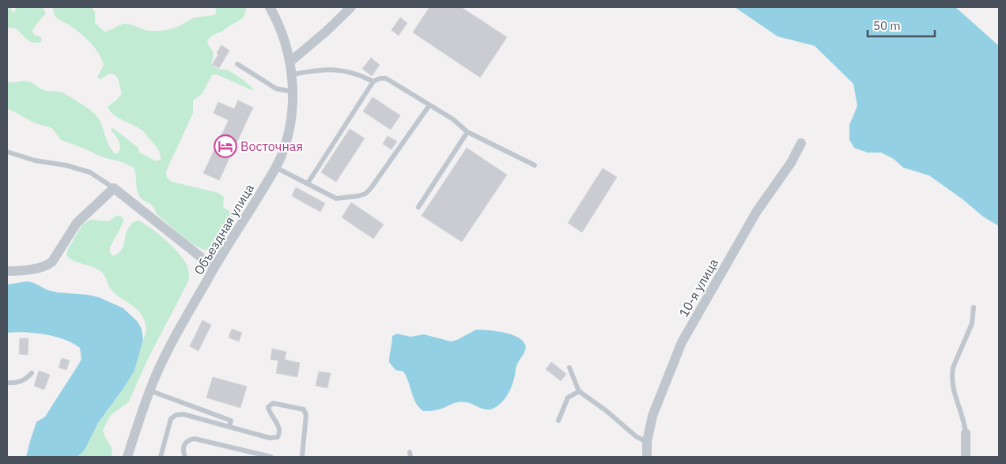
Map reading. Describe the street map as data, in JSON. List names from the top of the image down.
{
  "streets": {
    "street": ["Объездная улица", "10-я улица"]
  },
  "places": {
    "hotel": ["Восточная"]
  },
  "scale_bar": "50 m"
}
